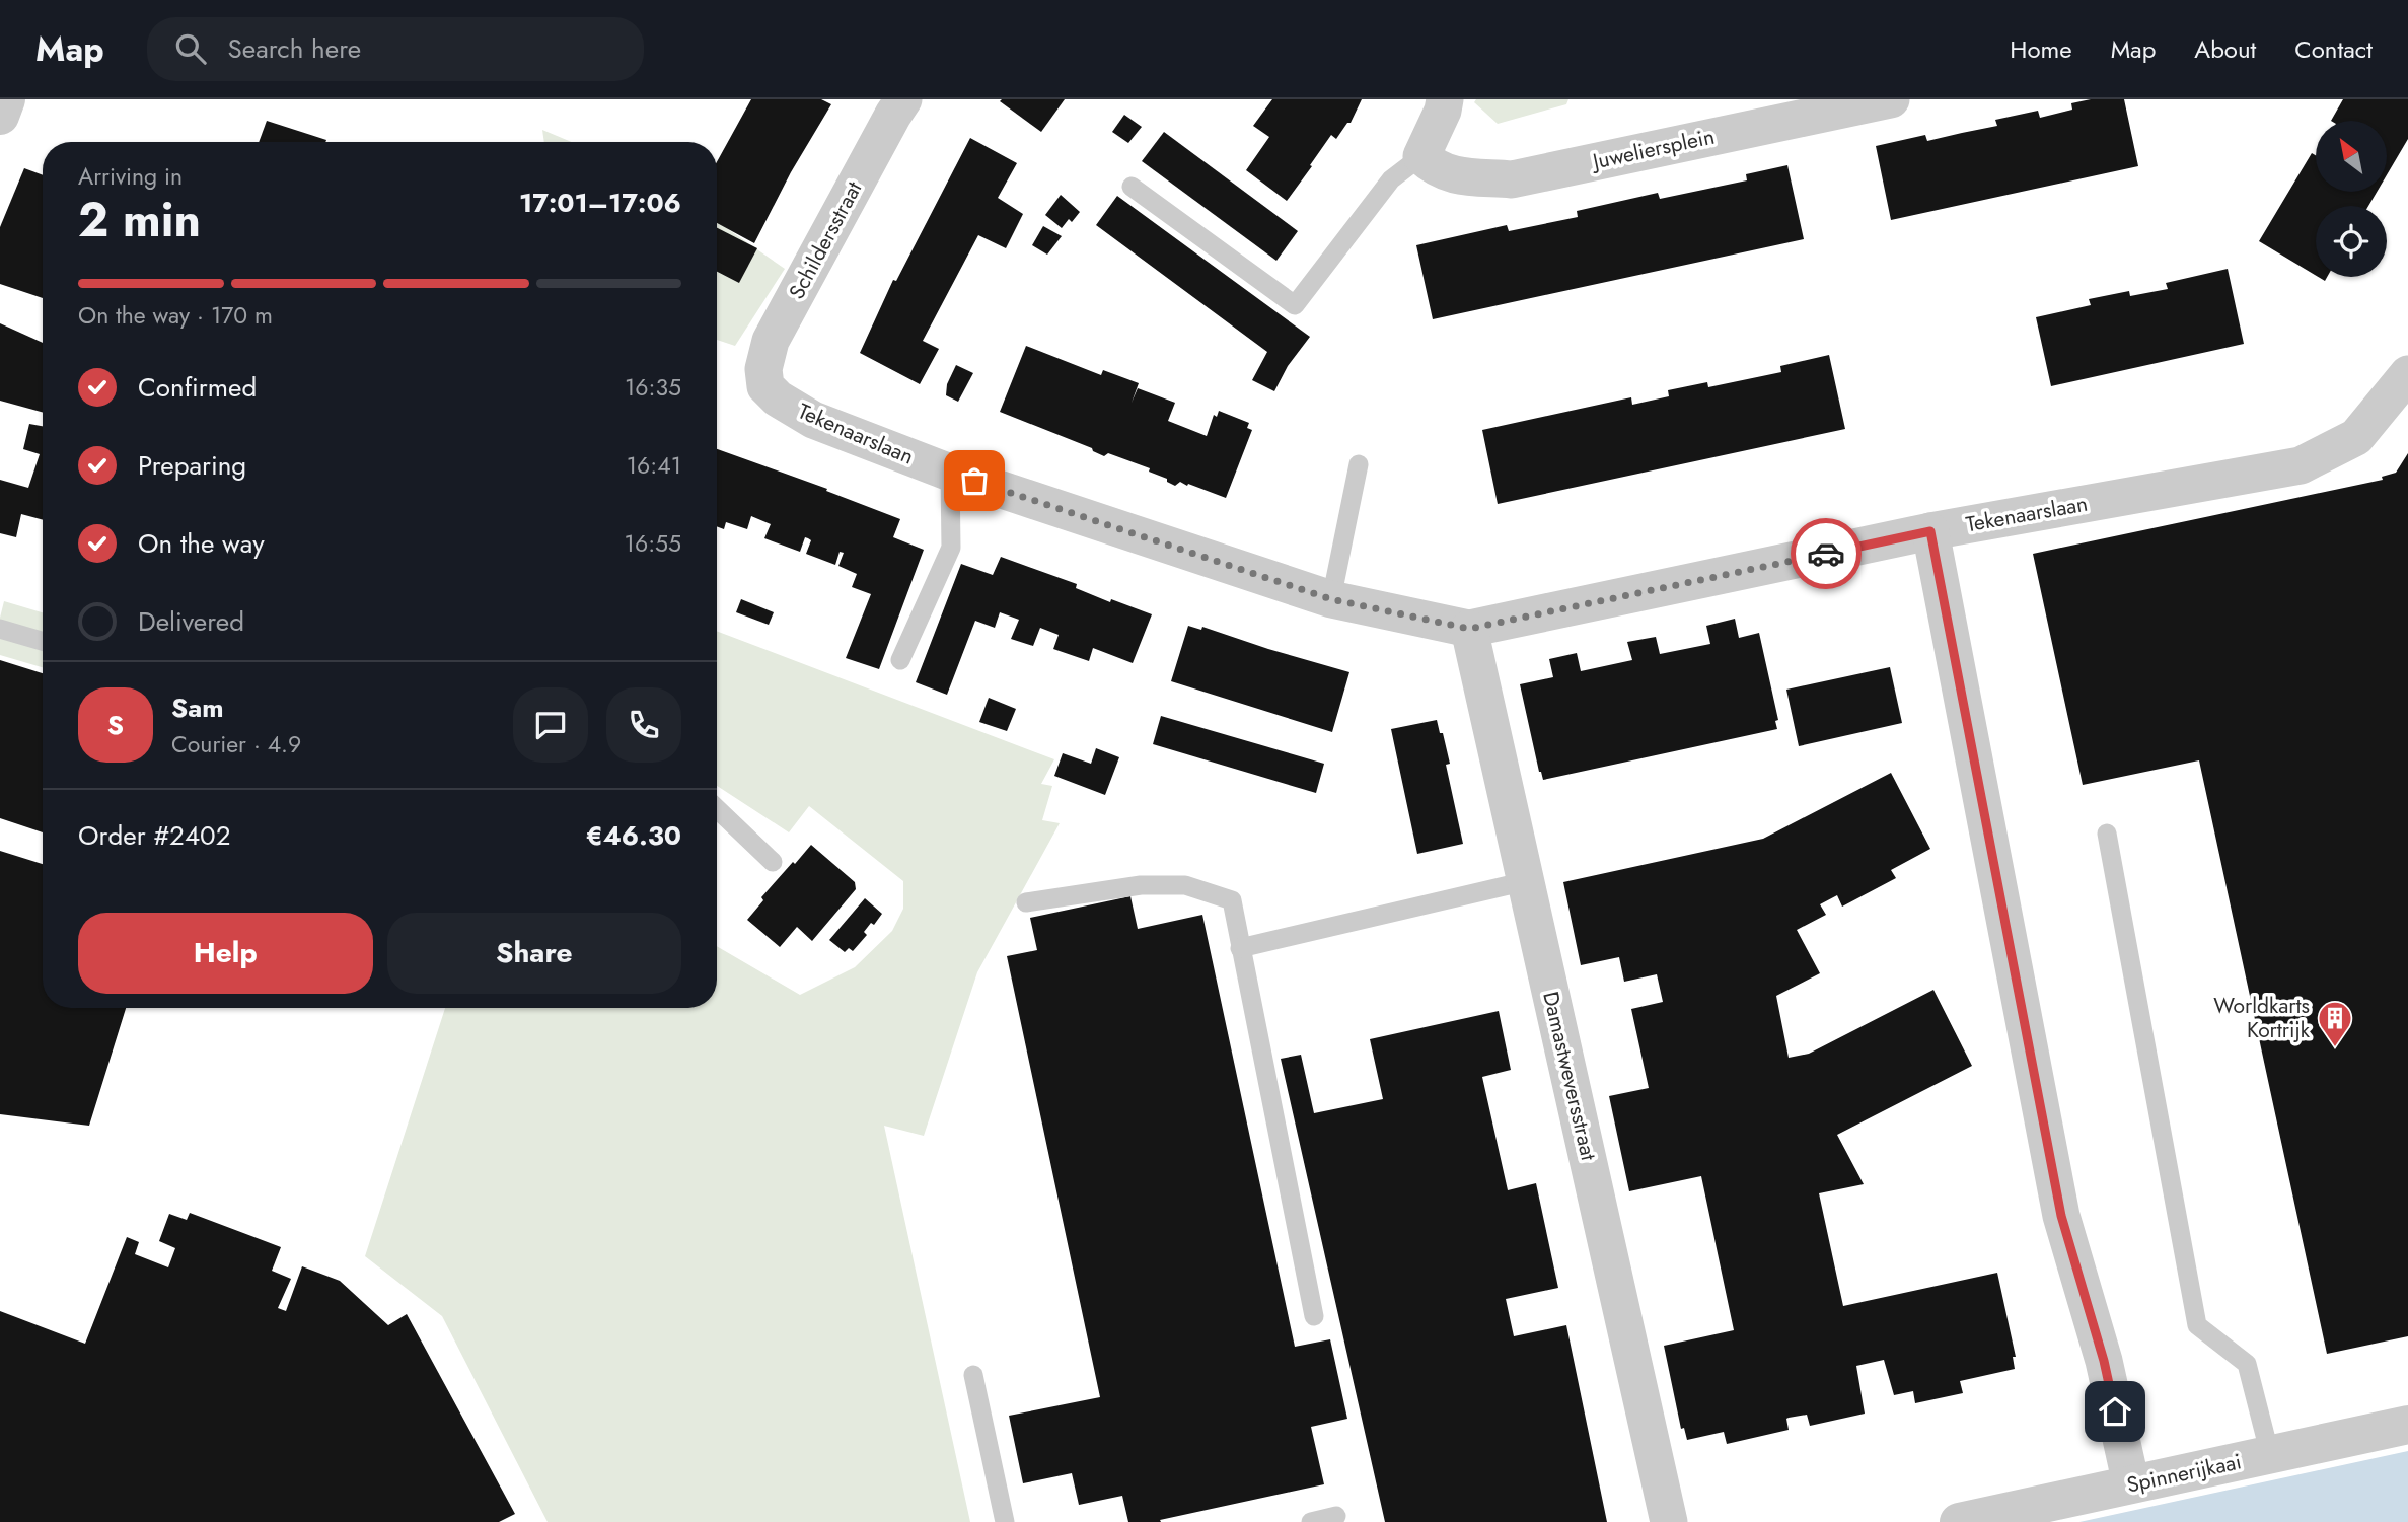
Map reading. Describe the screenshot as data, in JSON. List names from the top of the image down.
{
  "streets": {
    "street": [
      "Juweliersplein",
      "Schildersstraat",
      "Tekenaarslaan",
      "Damastweversstraat",
      "Spinnerijkaai"
    ]
  },
  "crossings": [
    ["Schildersstraat", "Tekenaarslaan"],
    ["Tekenaarslaan", "Damastweversstraat"]
  ],
  "places": {
    "building": ["Worldkarts Kortrijk"]
  },
  "north": "top left",
  "page": {
    "header": "Map",
    "search": "Search here",
    "nav": [
      "Home",
      "Map",
      "About",
      "Contact"
    ],
    "heading": ["2 min", "Arriving in", "17:01–17:06"],
    "panel": [
      "Sam",
      "Courier · 4.9",
      "Order #2402",
      "€46.30"
    ],
    "bar": "On the way · 170 m",
    "list": [
      ["Confirmed", "16:35"],
      ["Preparing", "16:41"],
      ["On the way", "16:55"],
      "Delivered"
    ],
    "round": "S",
    "buttons": ["Help", "Share"]
  }
}
